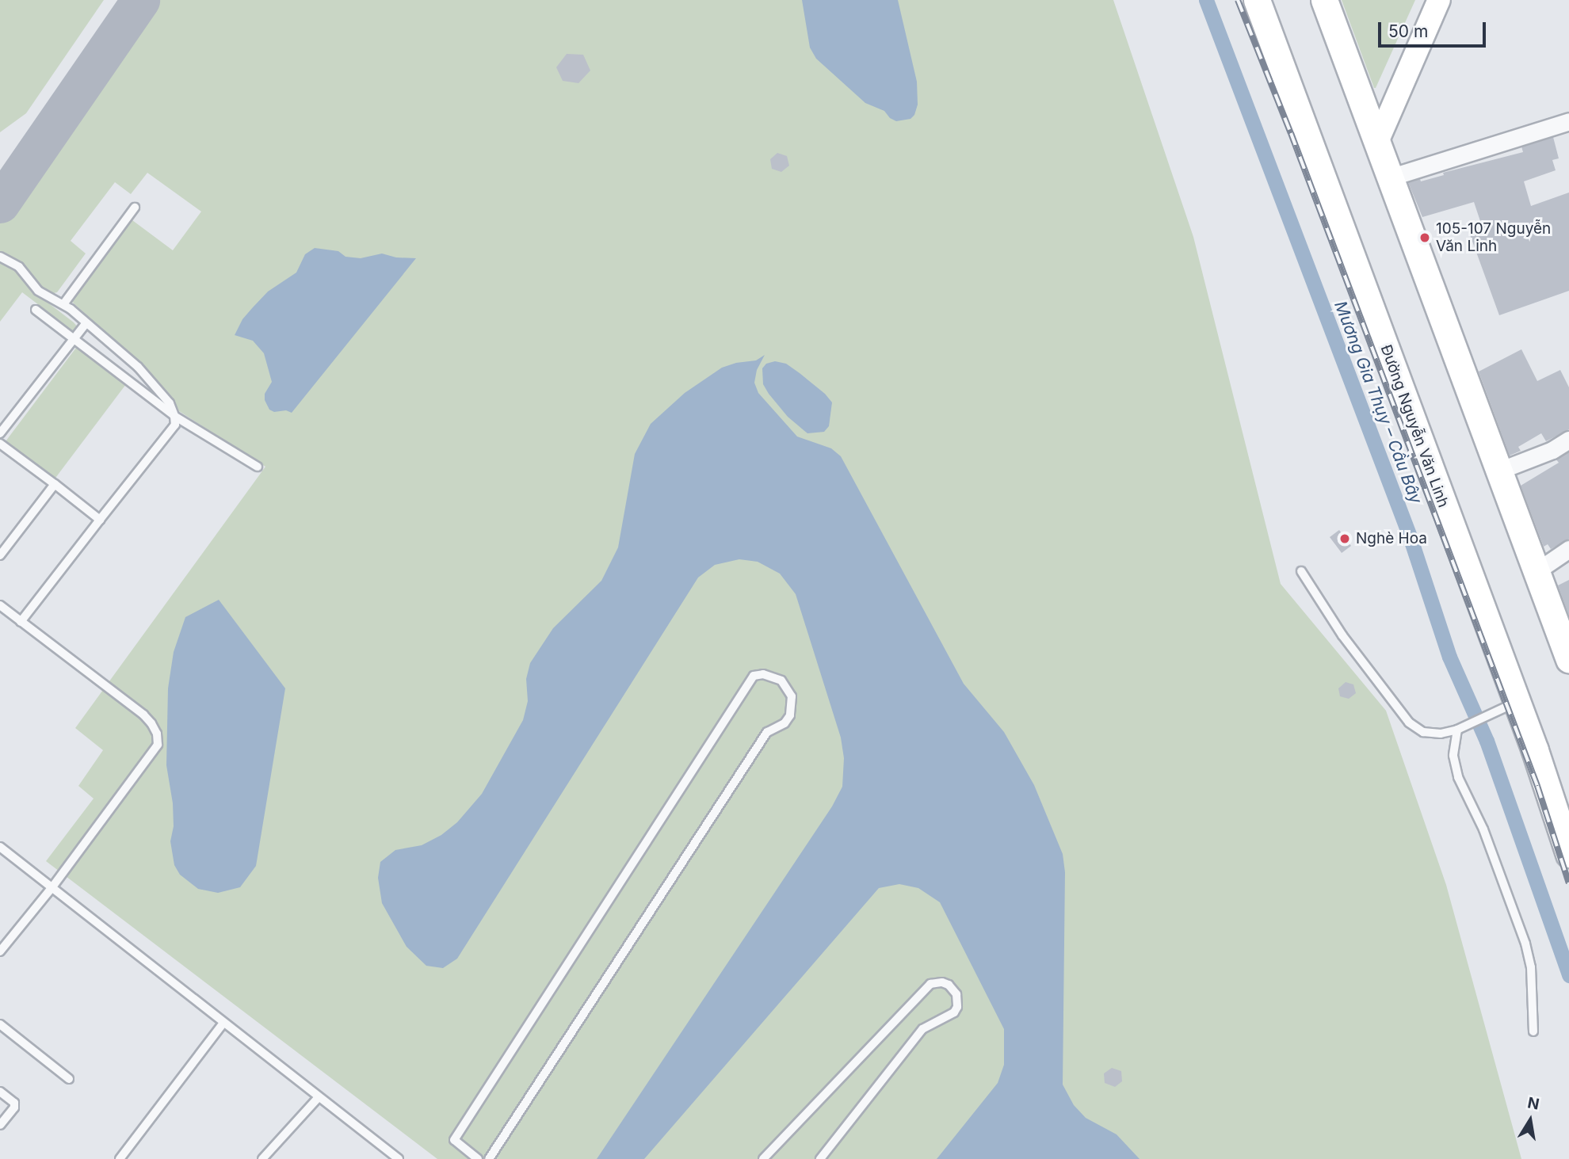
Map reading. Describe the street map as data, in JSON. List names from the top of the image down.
{
  "streets": {
    "highway": ["Đường Nguyễn Văn Linh"]
  },
  "water": ["Mương Gia Thụy – Cầu Bây"],
  "places": ["105-107 Nguyễn Văn Linh", "Nghè Hoa"],
  "scale_bar": "50 m",
  "north": "top"
}
